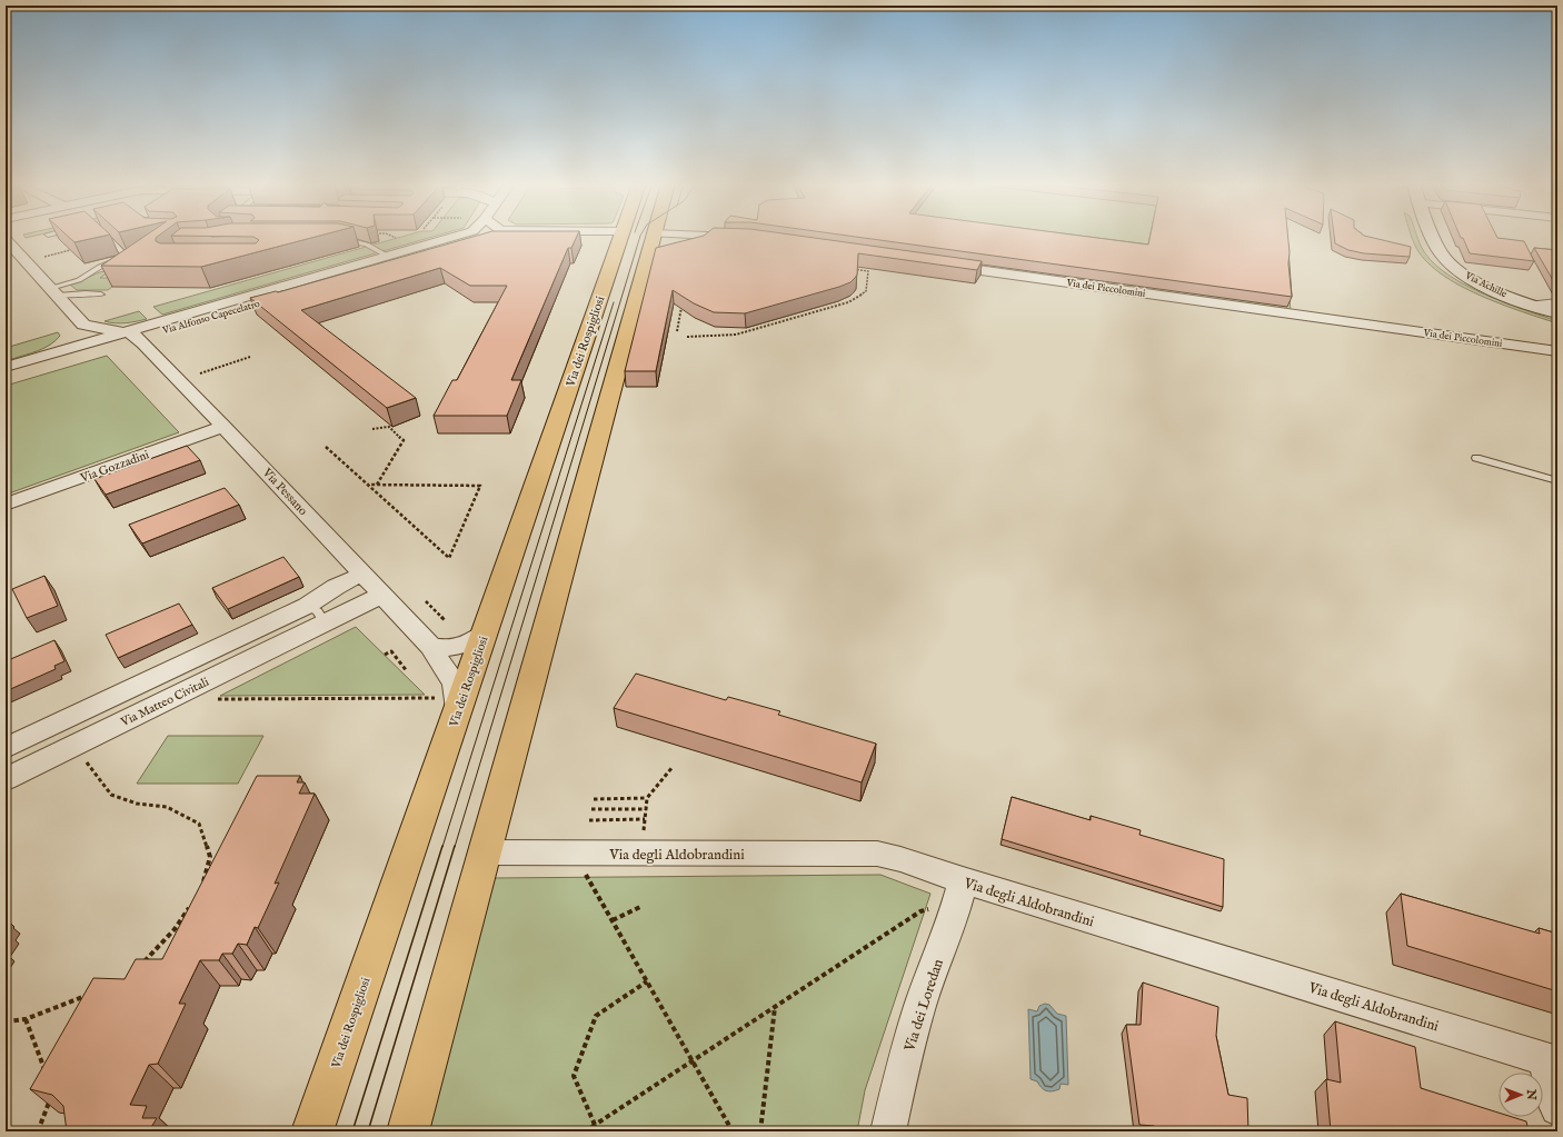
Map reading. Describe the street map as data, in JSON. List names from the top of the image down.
{
  "streets": {
    "main road": ["Via dei Rospigliosi"],
    "street": [
      "Via Achille",
      "Via dei Piccolomini",
      "Via Alfonso Capecelatro",
      "Via Gozzadini",
      "Via Pessano",
      "Via Matteo Civitali",
      "Via degli Aldobrandini",
      "Via dei Loredan"
    ]
  },
  "crossings": [
    ["Via Alfonso Capecelatro", "Via Pessano"],
    ["Via dei Rospigliosi", "Via Pessano"],
    ["Via Gozzadini", "Via Pessano"],
    ["Via Pessano", "Via Matteo Civitali"],
    ["Via degli Aldobrandini", "Via dei Loredan"]
  ],
  "north": "right"
}
